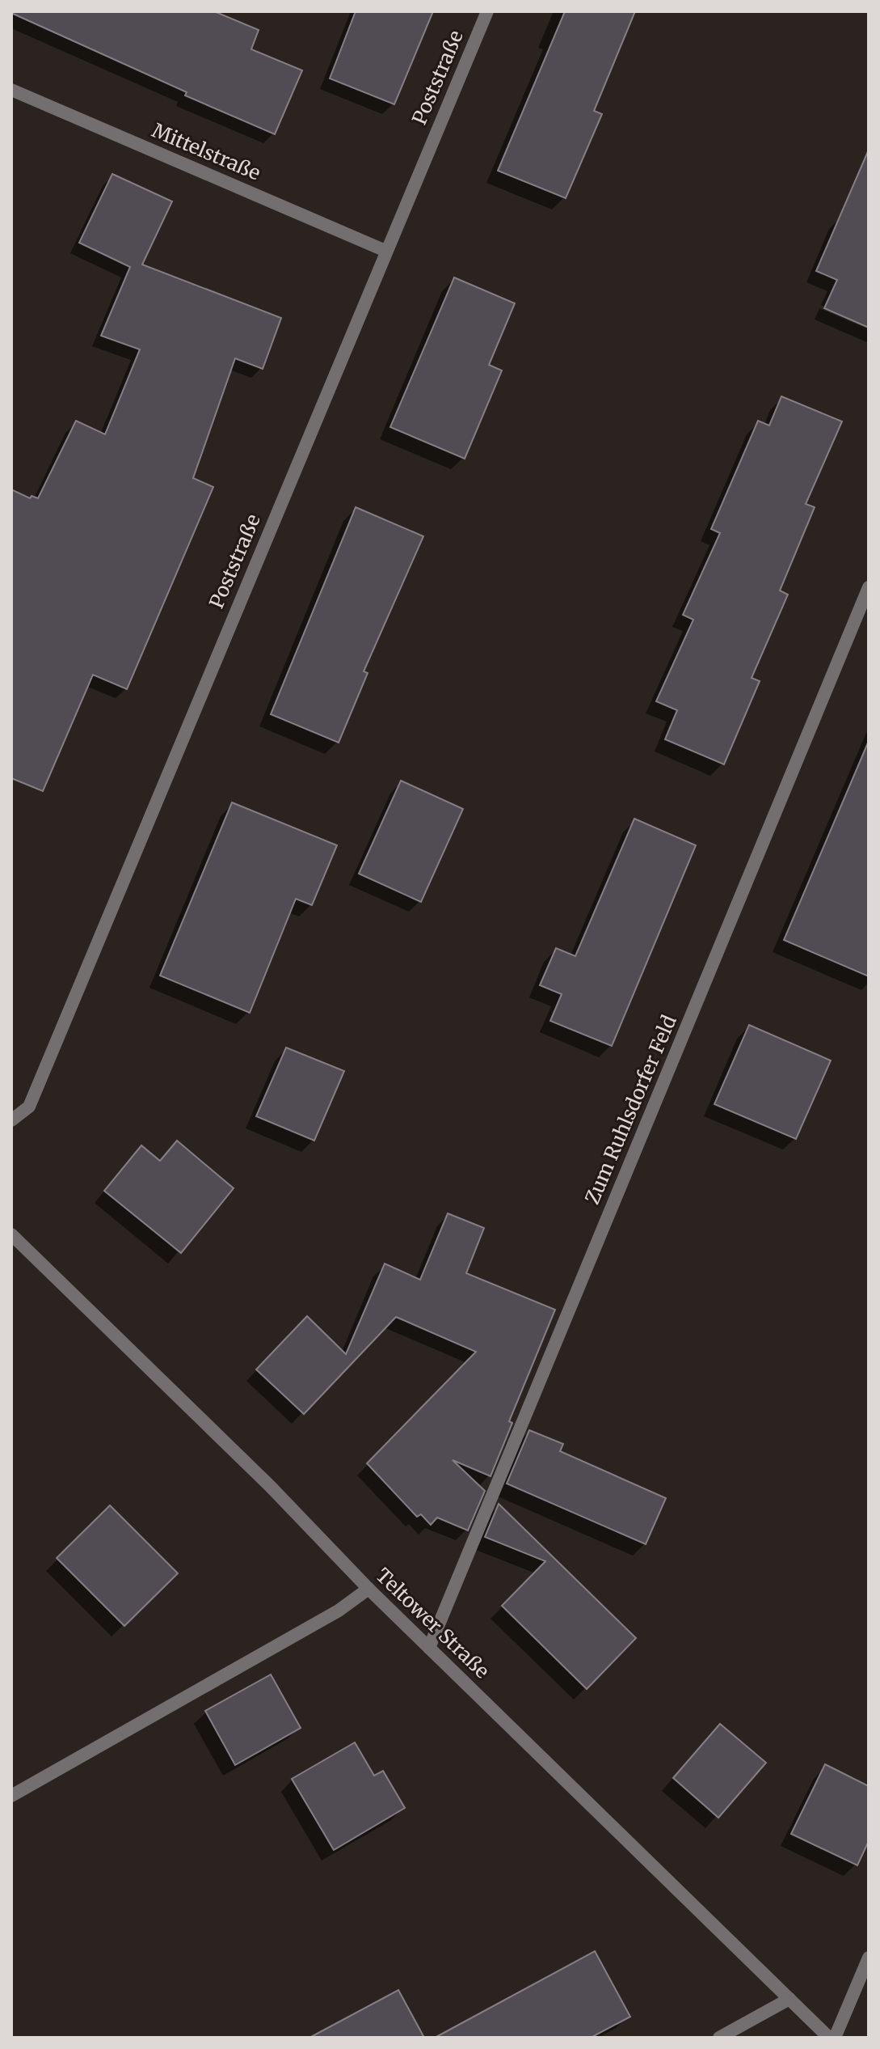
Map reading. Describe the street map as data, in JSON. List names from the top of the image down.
{
  "streets": {
    "street": [
      "Poststraße",
      "Mittelstraße",
      "Zum Ruhlsdorfer Feld",
      "Teltower Straße"
    ]
  },
  "crossings": [
    ["Poststraße", "Mittelstraße"],
    ["Zum Ruhlsdorfer Feld", "Teltower Straße"]
  ]
}
